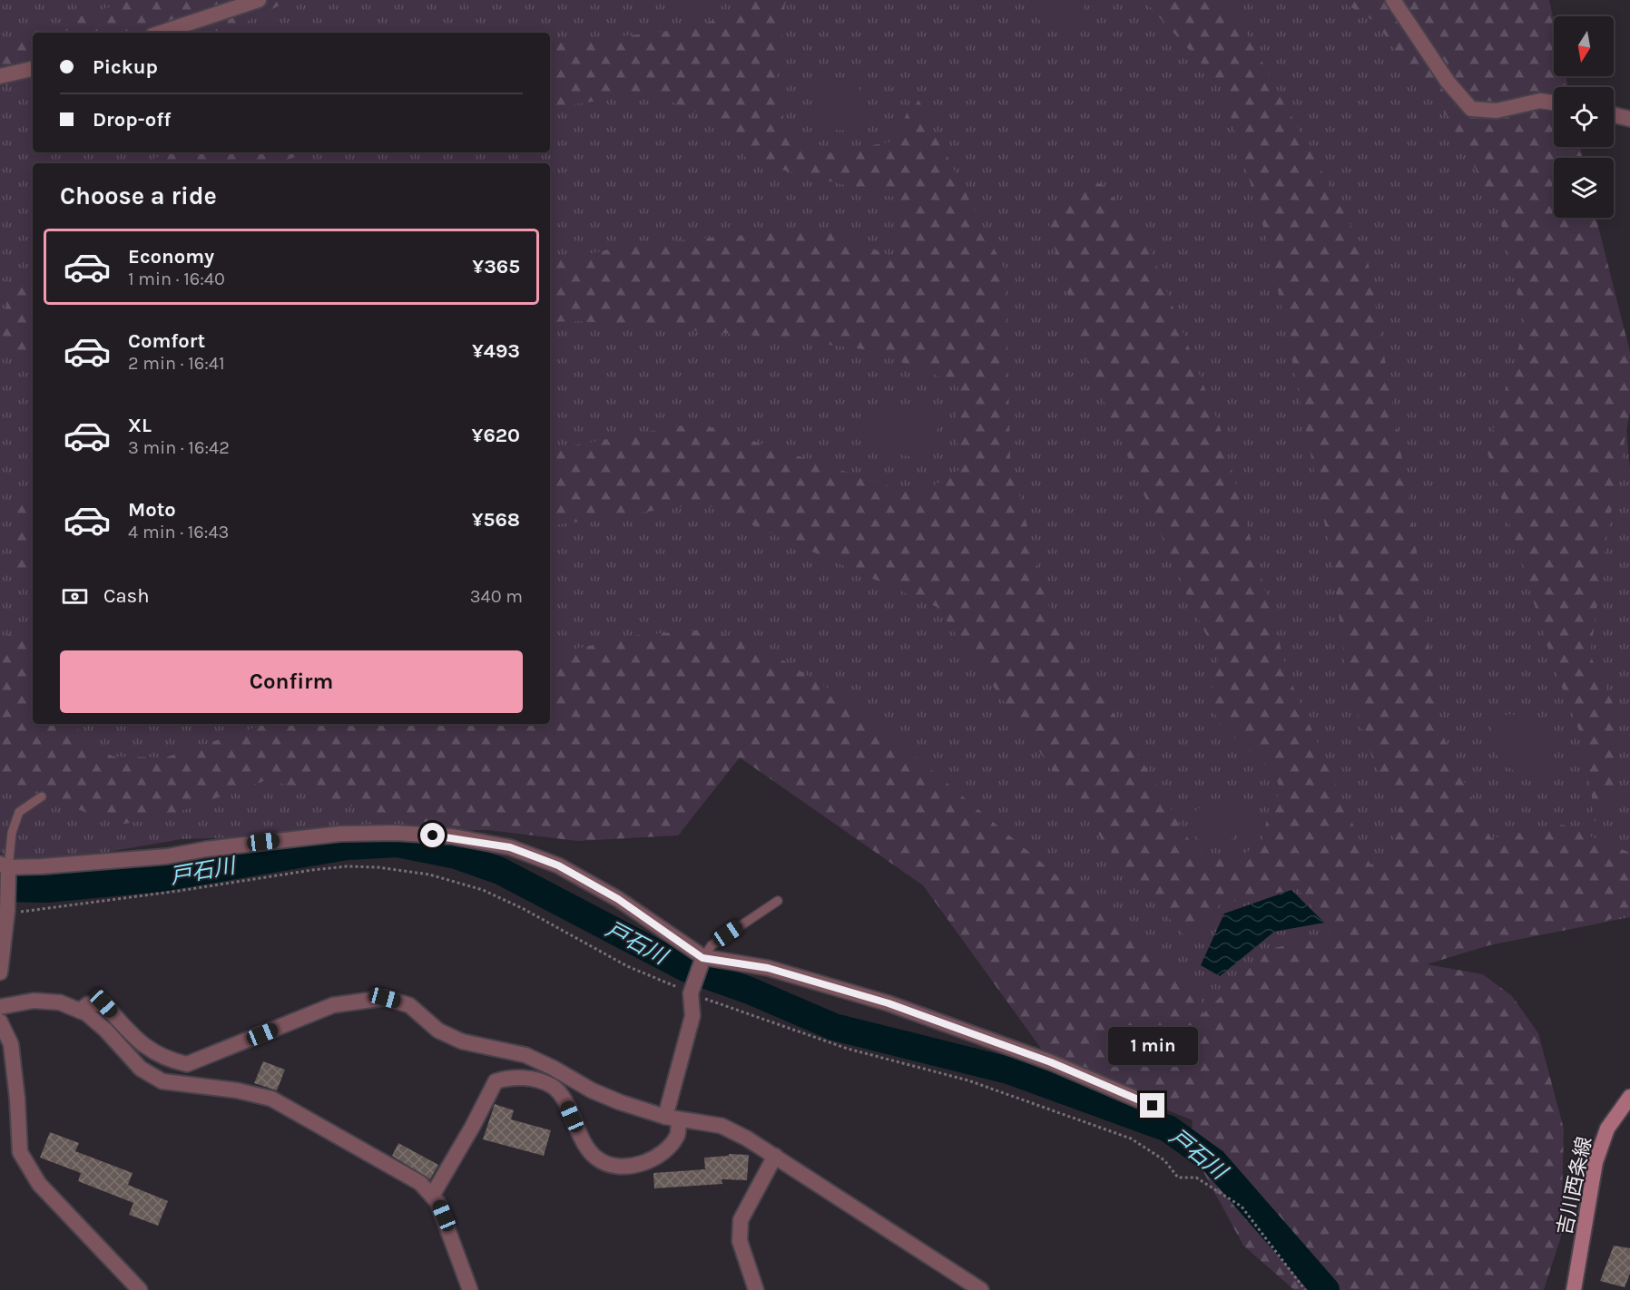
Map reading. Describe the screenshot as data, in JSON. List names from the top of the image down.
{
  "streets": {
    "main road": ["吉川西条線"]
  },
  "water": ["戸石川"],
  "north": "bottom",
  "page": {
    "banner": ["Pickup", "Drop-off"],
    "heading": "Choose a ride",
    "list": [
      {
        "name": "Economy",
        "note": "1 min · 16:40",
        "value": "¥365"
      },
      {
        "name": "Comfort",
        "note": "2 min · 16:41",
        "value": "¥493"
      },
      {
        "name": "XL",
        "note": "3 min · 16:42",
        "value": "¥620"
      },
      {
        "name": "Moto",
        "note": "4 min · 16:43",
        "value": "¥568"
      }
    ],
    "pay": ["Cash", "340 m"],
    "buttons": "Confirm",
    "bubble": "1 min"
  }
}
